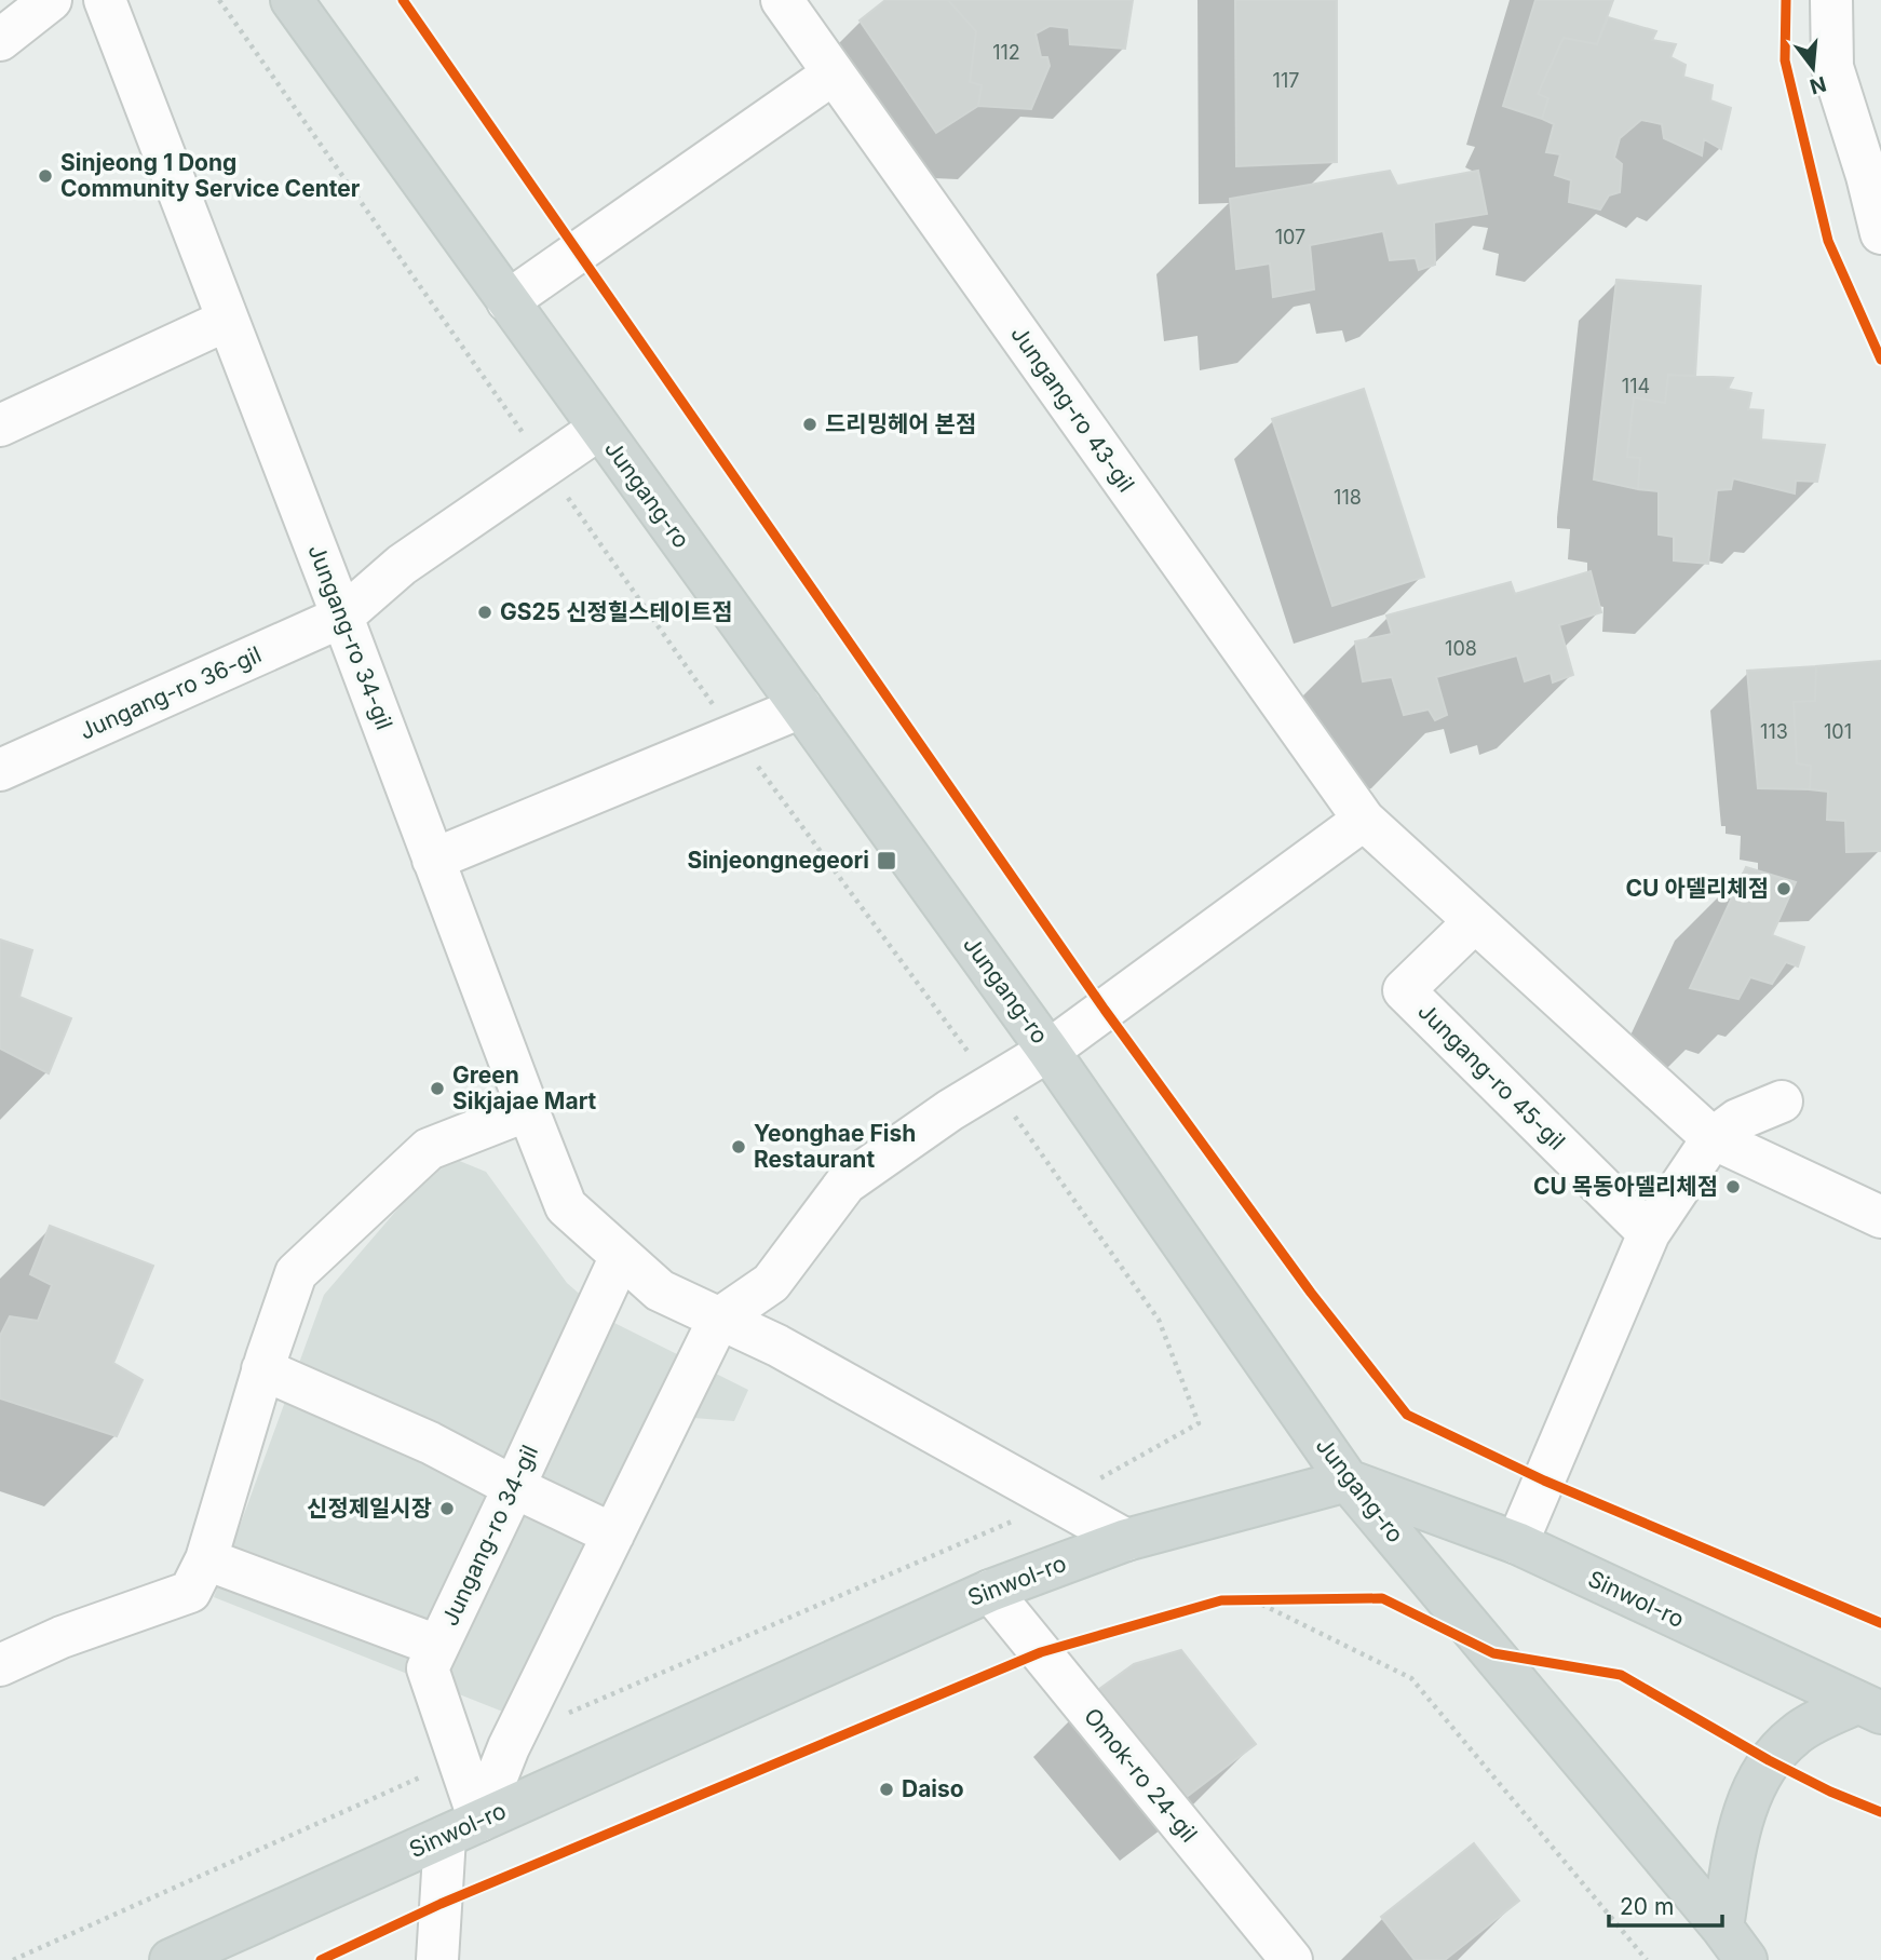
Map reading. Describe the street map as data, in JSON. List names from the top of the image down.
{
  "streets": {
    "main road": ["Jungang-ro", "Sinwol-ro"],
    "street": [
      "Jungang-ro 43-gil",
      "Jungang-ro 34-gil",
      "Jungang-ro 36-gil",
      "Jungang-ro 45-gil",
      "Omok-ro 24-gil"
    ]
  },
  "crossings": [
    ["Jungang-ro", "Jungang-ro 36-gil"],
    ["Jungang-ro", "Sinwol-ro"],
    ["Jungang-ro 34-gil", "Jungang-ro 36-gil"],
    ["Jungang-ro 34-gil", "Sinwol-ro"],
    ["Sinwol-ro", "Omok-ro 24-gil"]
  ],
  "places": {
    "other": [
      "Sinjeong 1 Dong Community Service Center",
      "드리밍헤어 본점",
      "GS25 신정힐스테이트점",
      "CU 아델리체점",
      "Green Sikjajae Mart",
      "Yeonghae Fish Restaurant",
      "CU 목동아델리체점",
      "신정제일시장",
      "Daiso"
    ],
    "transit": ["Sinjeongnegeori"]
  },
  "house_numbers": [
    "112",
    "117",
    "107",
    "114",
    "118",
    "108",
    "113",
    "101"
  ],
  "scale_bar": "20 m",
  "north": "bottom"
}
